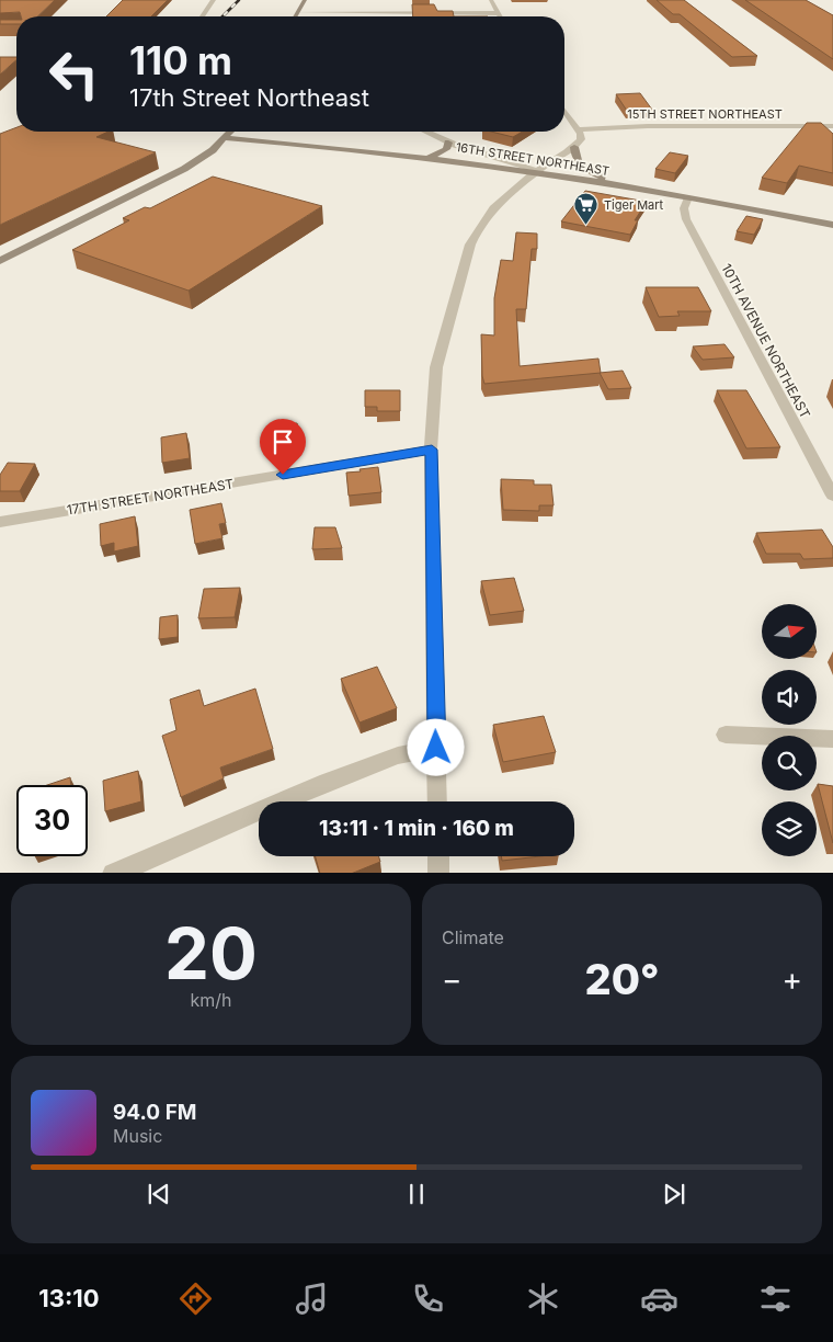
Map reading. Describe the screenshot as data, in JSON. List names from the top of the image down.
{
  "streets": {
    "main road": ["16TH STREET NORTHEAST"],
    "street": ["15TH STREET NORTHEAST", "10TH AVENUE NORTHEAST", "17TH STREET NORTHEAST"]
  },
  "crossings": [
    ["16TH STREET NORTHEAST", "10TH AVENUE NORTHEAST"]
  ],
  "places": {
    "supermarket": ["Tiger Mart"]
  },
  "north": "right",
  "page": {
    "turn": ["110 m", "17th Street Northeast"],
    "limit": "30",
    "trip": "13:11 · 1 min · 160 m",
    "tile": [
      ["20", "km/h"],
      "Climate"
    ],
    "heat": ["−", "20°", "+"],
    "song": ["94.0 FM", "Music"],
    "tabs": "13:10"
  }
}
